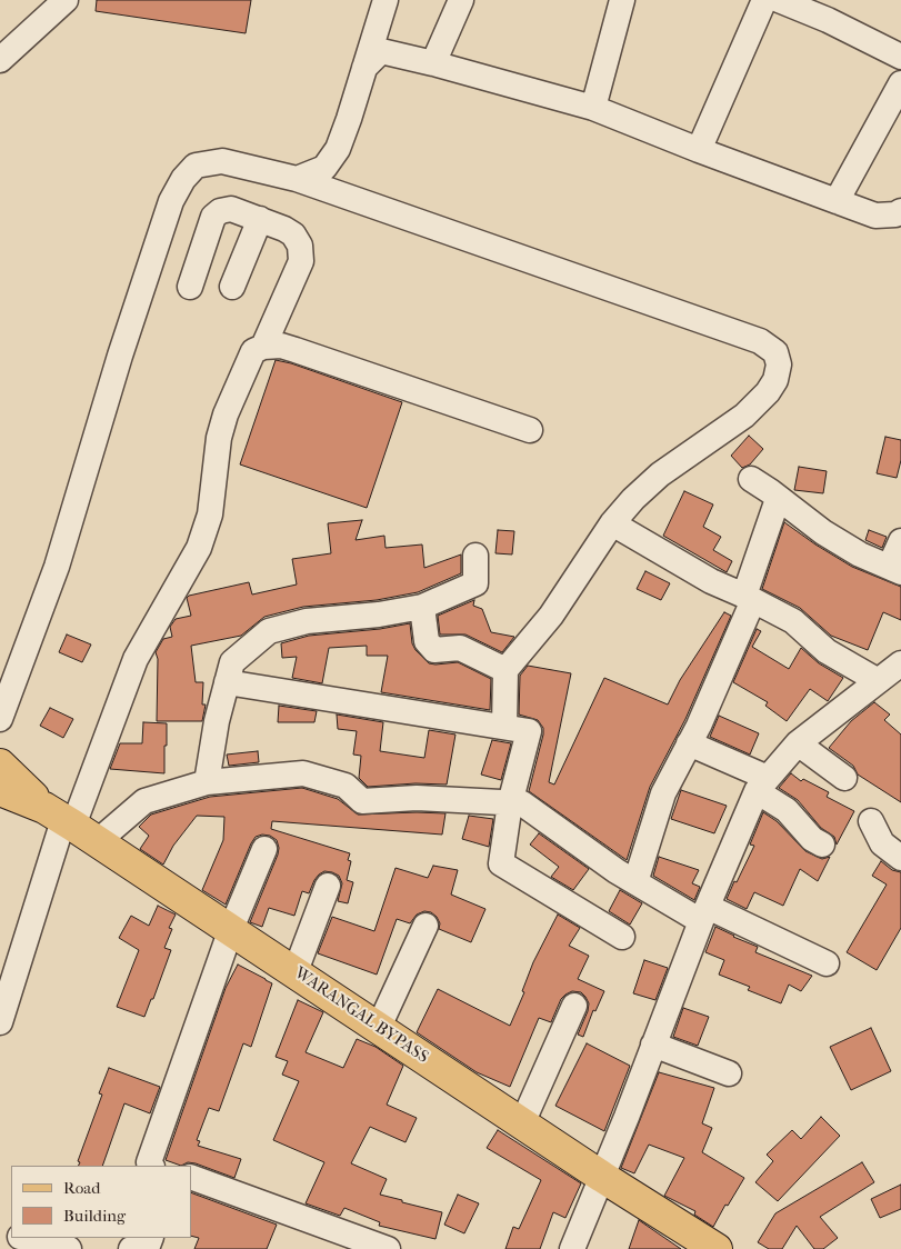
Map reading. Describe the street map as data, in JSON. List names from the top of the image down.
{
  "streets": {
    "main road": ["WARANGAL BYPASS"]
  },
  "legend": ["Road", "Building"]
}
